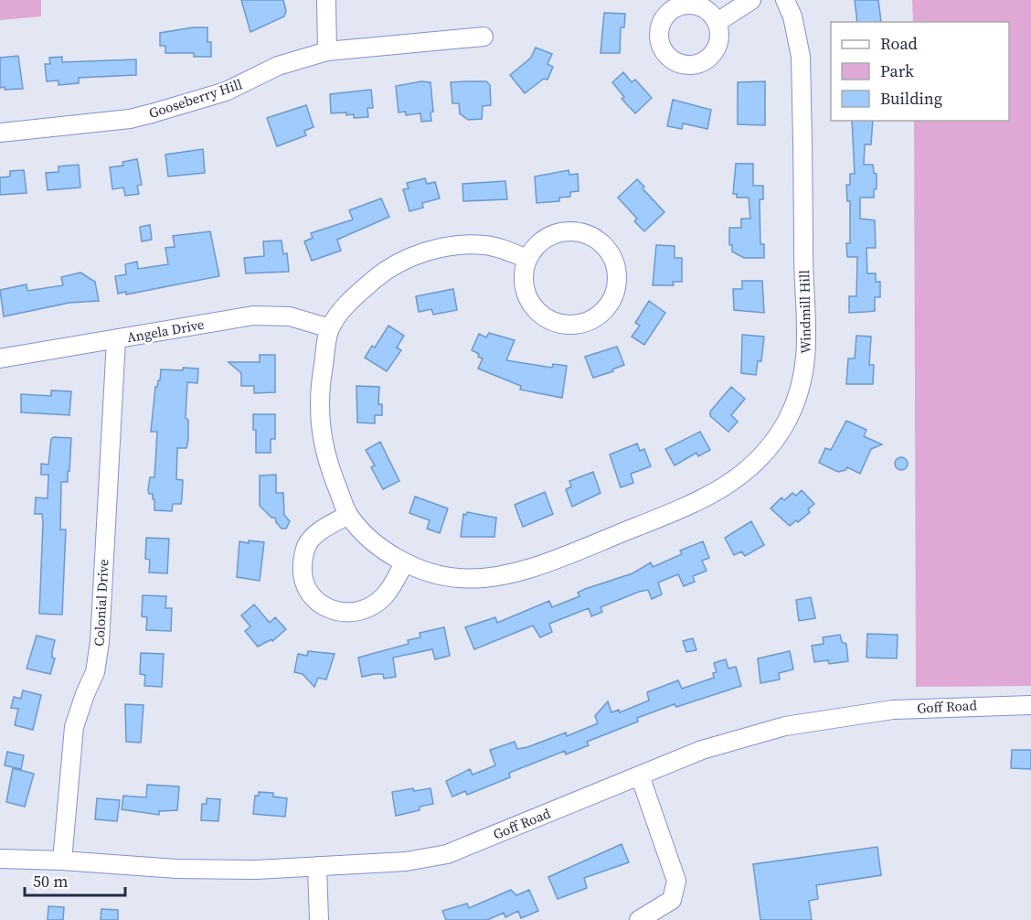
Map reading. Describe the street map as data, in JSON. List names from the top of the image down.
{
  "streets": {
    "street": [
      "Gooseberry Hill",
      "Windmill Hill",
      "Angela Drive",
      "Colonial Drive",
      "Goff Road"
    ]
  },
  "crossings": [
    ["Windmill Hill", "Angela Drive"],
    ["Angela Drive", "Colonial Drive"],
    ["Colonial Drive", "Goff Road"]
  ],
  "legend": ["Road", "Park", "Building"],
  "scale_bar": "50 m"
}
